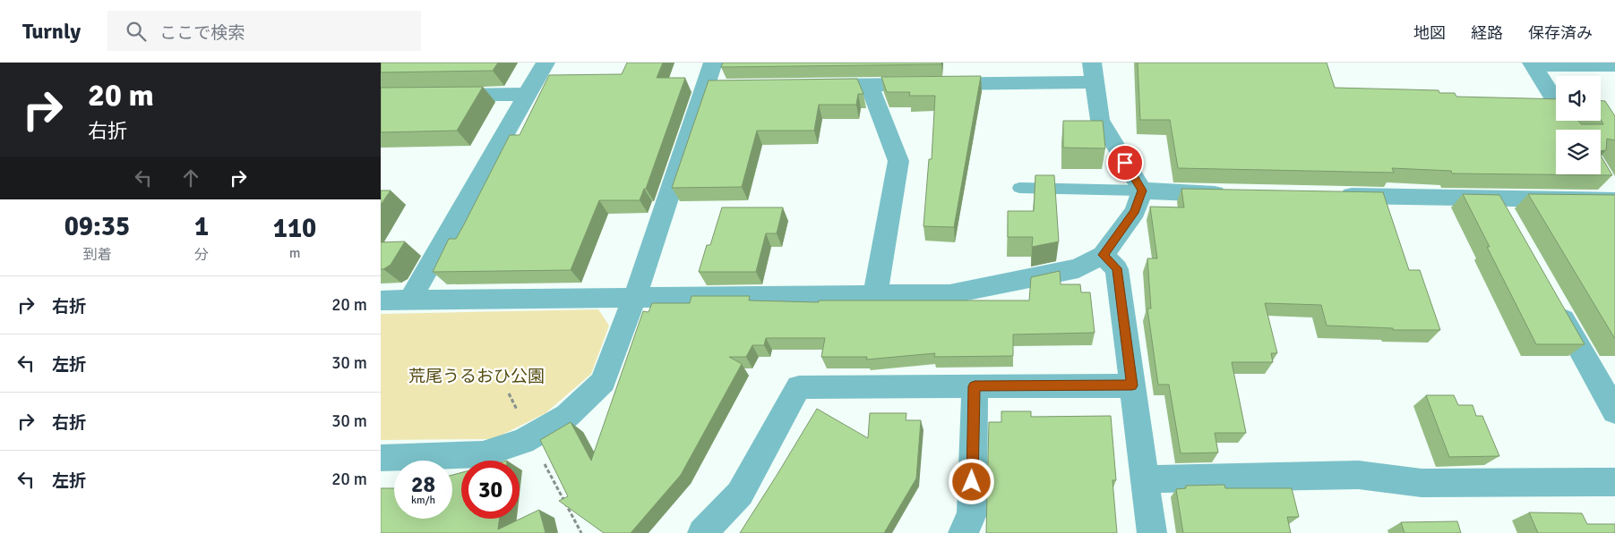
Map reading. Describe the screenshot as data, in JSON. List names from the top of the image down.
{
  "parks": ["荒尾うるおひ公園"],
  "page": {
    "header": "Turnly",
    "search": "ここで検索",
    "nav": ["地図", "経路", "保存済み"],
    "turn": ["20 m", "右折"],
    "eta": [
      "09:35",
      "到着",
      "1",
      "分",
      "110",
      "m"
    ],
    "list": [
      {
        "name": "右折",
        "value": "20 m"
      },
      {
        "name": "左折",
        "value": "30 m"
      },
      {
        "name": "右折",
        "value": "30 m"
      },
      {
        "name": "左折",
        "value": "20 m"
      }
    ],
    "speed": "28 km/h",
    "limit": "30"
  }
}
